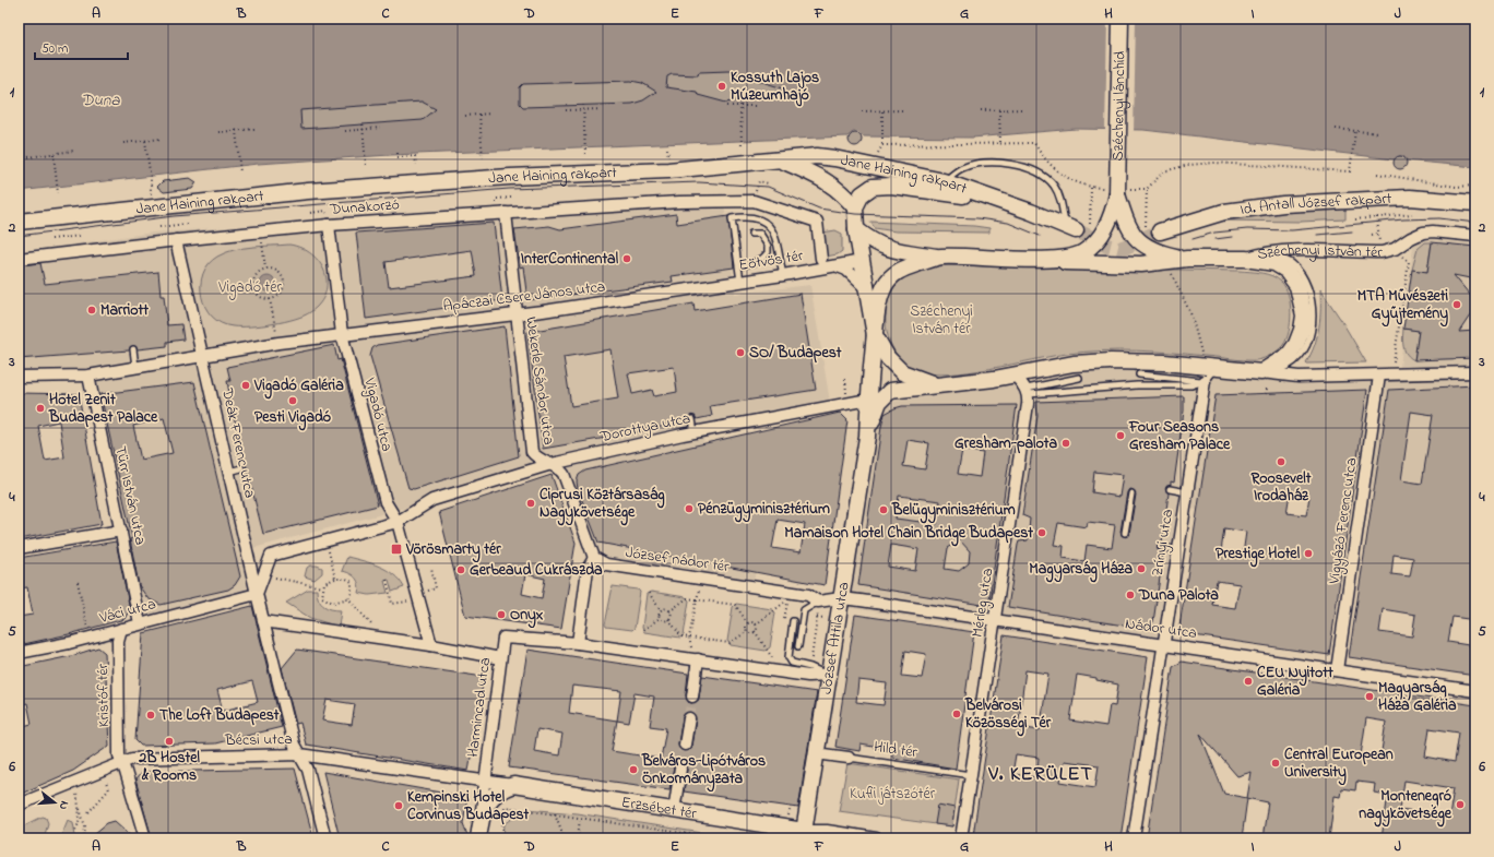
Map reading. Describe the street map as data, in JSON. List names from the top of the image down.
{
  "streets": {
    "street": [
      "Széchenyi lánchíd",
      "Jane Haining rakpart",
      "Id. Antall József rakpart",
      "Dunakorzó",
      "Széchenyi István tér",
      "Eötvös tér",
      "Apáczai Csere János utca",
      "Wekerle Sándor utca",
      "Vigadó utca",
      "Dorottya utca",
      "Deák Ferenc utca",
      "Türr István utca",
      "Vigyázó Ferenc utca",
      "Zrínyi utca",
      "József nádor tér",
      "Mérleg utca",
      "Váci utca",
      "Nádor utca",
      "József Attila utca",
      "Kristóf tér",
      "Harmincad utca",
      "Bécsi utca",
      "Hild tér",
      "Erzsébet tér"
    ]
  },
  "crossings": [
    ["Széchenyi lánchíd", "Széchenyi István tér"],
    ["Dunakorzó", "Eötvös tér"],
    ["Dunakorzó", "Wekerle Sándor utca"],
    ["Eötvös tér", "Apáczai Csere János utca"],
    ["Apáczai Csere János utca", "Wekerle Sándor utca"],
    ["Apáczai Csere János utca", "Vigadó utca"],
    ["Wekerle Sándor utca", "Dorottya utca"],
    ["Wekerle Sándor utca", "József nádor tér"],
    ["Vigadó utca", "Dorottya utca"],
    ["Deák Ferenc utca", "Váci utca"],
    ["Türr István utca", "Váci utca"],
    ["Vigyázó Ferenc utca", "Nádor utca"],
    ["Zrínyi utca", "Nádor utca"],
    ["Mérleg utca", "Nádor utca"],
    ["Mérleg utca", "Hild tér"],
    ["Váci utca", "Kristóf tér"],
    ["Nádor utca", "József Attila utca"],
    ["József Attila utca", "Hild tér"],
    ["József Attila utca", "Erzsébet tér"],
    ["Kristóf tér", "Bécsi utca"],
    ["Harmincad utca", "Bécsi utca"],
    ["Harmincad utca", "Erzsébet tér"],
    ["Bécsi utca", "Erzsébet tér"]
  ],
  "districts": ["V. KERÜLET"],
  "water": ["Duna"],
  "parks": ["Vigadó tér", "Széchenyi István tér", "Kufli játszótér"],
  "places": {
    "other": [
      "Kossuth Lajos Múzeumhajó",
      "InterContinental",
      "MTA Művészeti Gyűjtemény",
      "Marriott",
      "SO/ Budapest",
      "Vigadó Galéria",
      "Pesti Vigadó",
      "Hotel Zenit Budapest Palace",
      "Four Seasons Gresham Palace",
      "Gresham-palota",
      "Roosevelt Irodaház",
      "Ciprusi Köztársaság Nagykövetsége",
      "Pénzügyminisztérium",
      "Belügyminisztérium",
      "Mamaison Hotel Chain Bridge Budapest",
      "Prestige Hotel",
      "Magyarság Háza",
      "Gerbeaud Cukrászda",
      "Duna Palota",
      "Onyx",
      "CEU Nyitott Galéria",
      "Magyarság Háza Galéria",
      "Belvárosi Közösségi Tér",
      "The Loft Budapest",
      "2B Hostel & Rooms",
      "Central European University",
      "Belváros-Lipótváros Önkormányzata",
      "Montenegró nagykövetsége",
      "Kempinski Hotel Corvinus Budapest"
    ],
    "transit": ["Vörösmarty tér"]
  },
  "scale_bar": "50 m",
  "north": "right",
  "grid": {
    "columns": [
      "A",
      "B",
      "C",
      "D",
      "E",
      "F",
      "G",
      "H",
      "I",
      "J"
    ],
    "rows": [
      "1",
      "2",
      "3",
      "4",
      "5",
      "6"
    ]
  }
}
